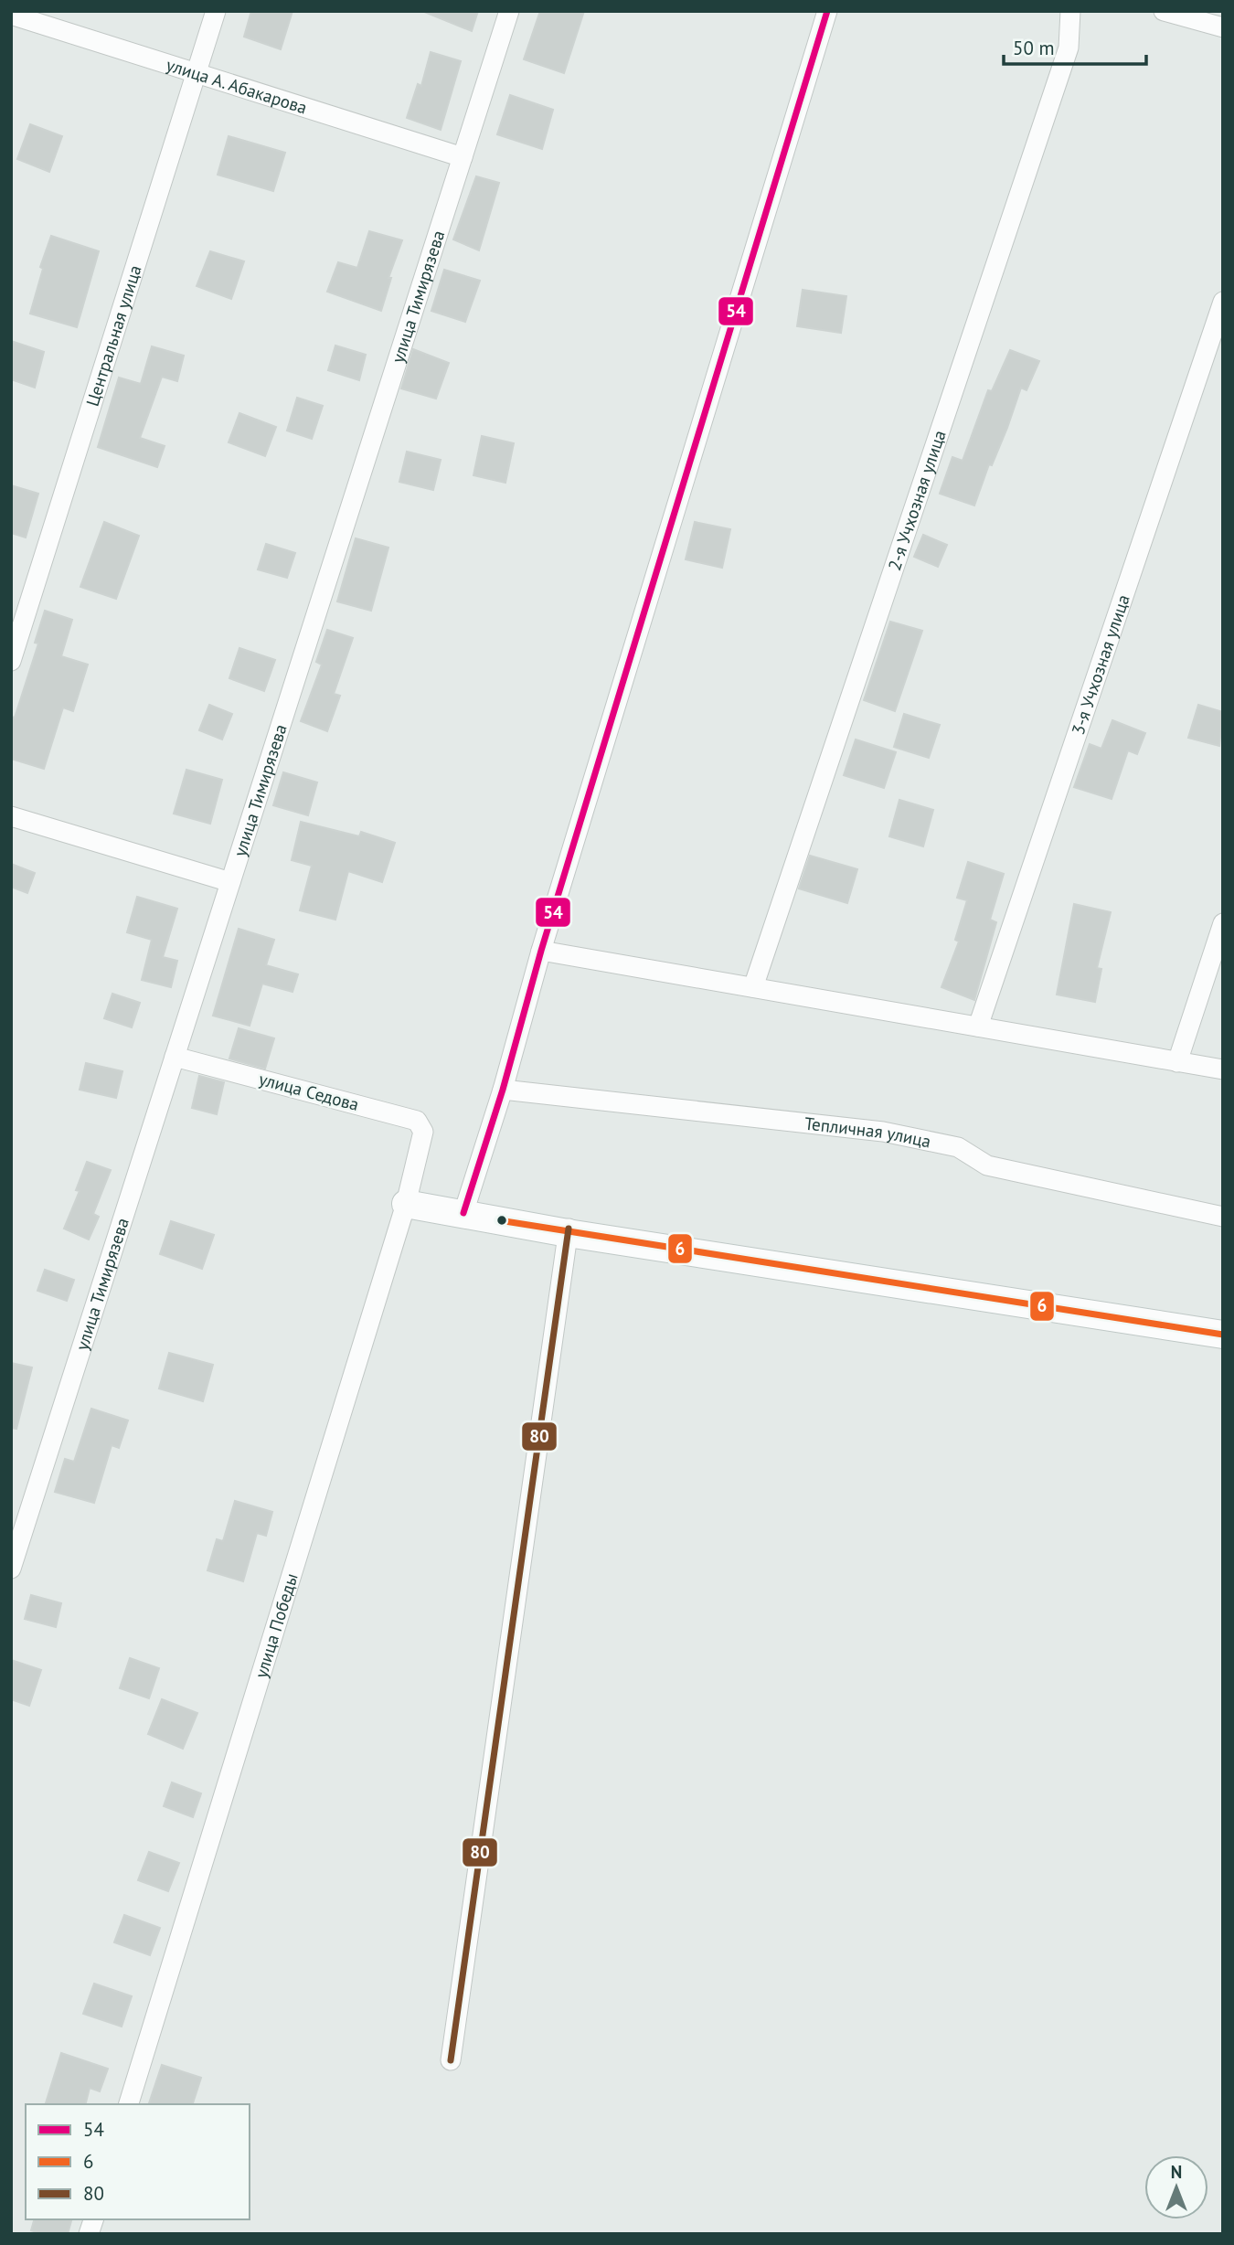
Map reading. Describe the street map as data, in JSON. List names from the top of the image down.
{
  "streets": {
    "street": [
      "улица А. Абакарова",
      "улица Тимирязева",
      "Центральная улица",
      "2-я Учхозная улица",
      "3-я Учхозная улица",
      "улица Седова",
      "Тепличная улица",
      "улица Победы"
    ]
  },
  "crossings": [
    ["улица А. Абакарова", "улица Тимирязева"],
    ["улица А. Абакарова", "Центральная улица"],
    ["улица Тимирязева", "улица Седова"],
    ["улица Седова", "улица Победы"]
  ],
  "lines": ["transit line 54", "transit line 6", "transit line 80"],
  "legend": ["54", "6", "80"],
  "scale_bar": "50 m",
  "north": "top"
}
